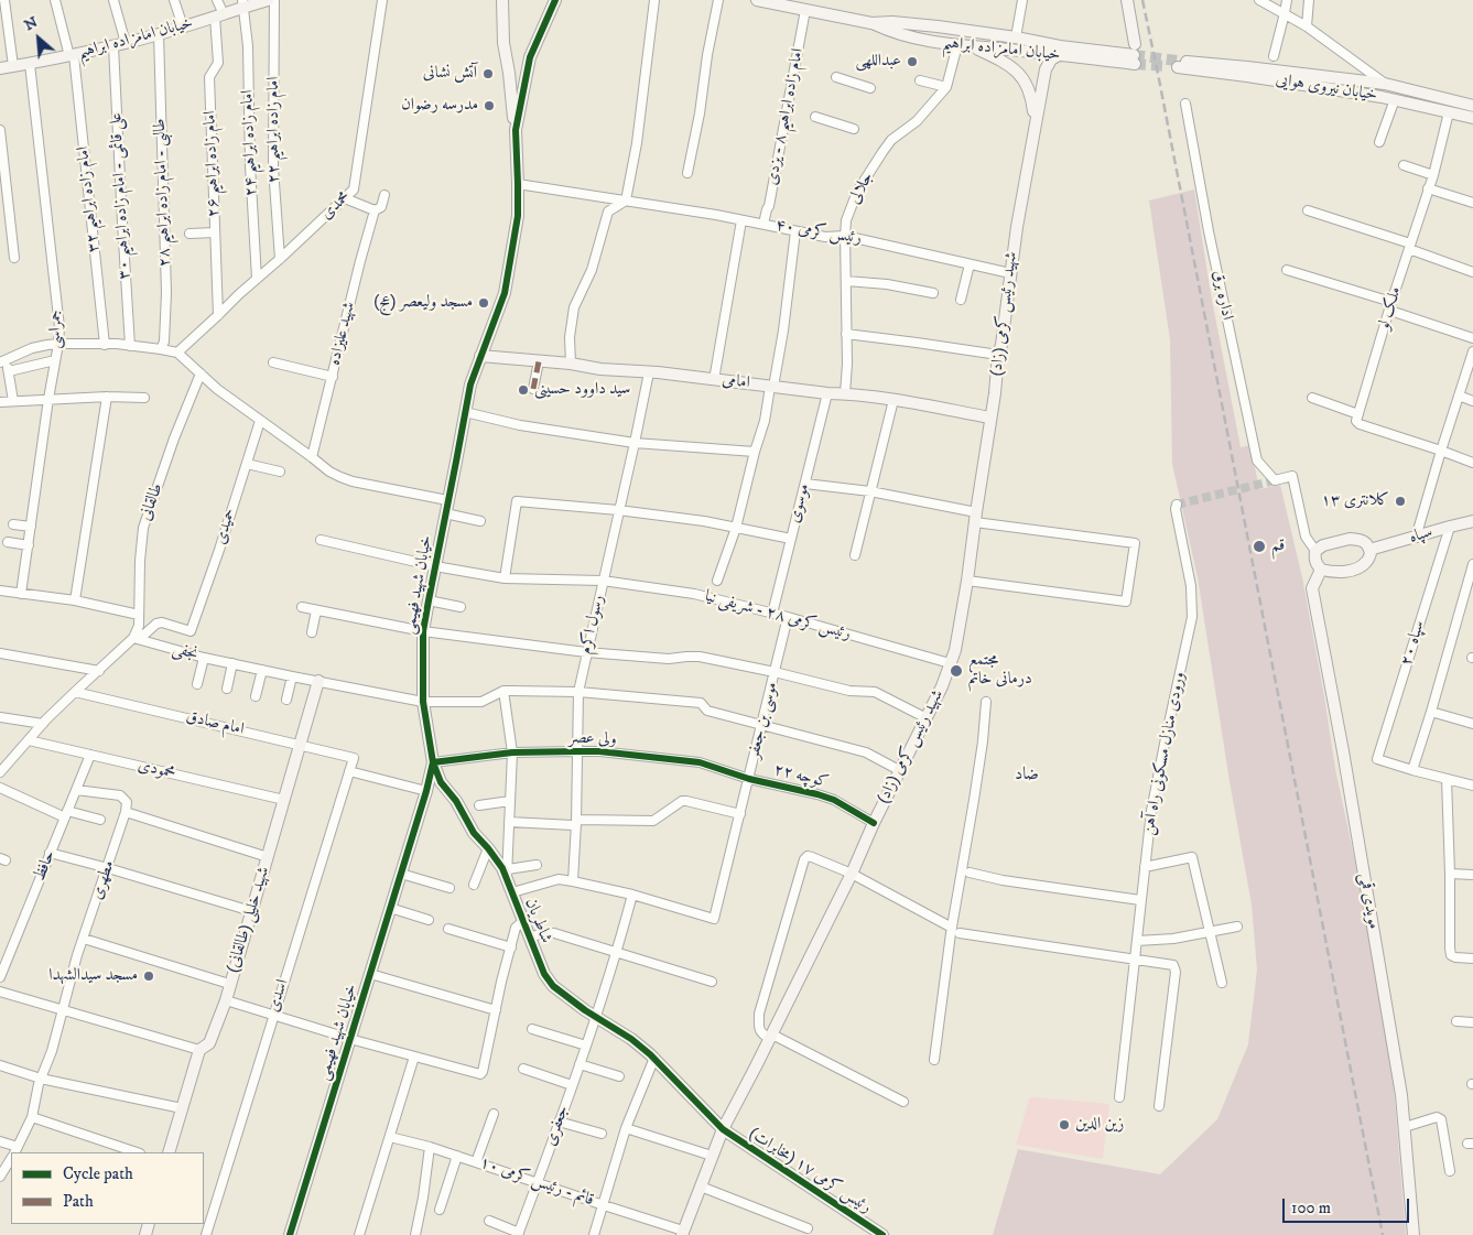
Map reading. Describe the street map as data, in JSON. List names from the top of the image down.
{
  "streets": {
    "street": [
      "خیابان امامزاده ابراهیم",
      "خیابان نیروی هوایی",
      "امام زاده ابراهیم ۸ - یزدی",
      "امام زاده ابراهیم ۲۲",
      "امام زاده ابراهیم ۲۴",
      "امام زاده ابراهیم ۲۶",
      "جلالی",
      "طالبی - امام زاده ابراهیم ۲۸",
      "علی قائمی - امام زاده ابراهیم ۳۰",
      "امام زاده ابراهیم ۳۲",
      "محمدی",
      "رئیس کرمی ۴۰",
      "اداره برق",
      "ملک لو",
      "شهید رئیس کرمی (زاد)",
      "جمراسی",
      "شهید علیزاده",
      "امامی",
      "طالقانی",
      "موسوی",
      "حمیدی",
      "سپاه",
      "خیابان شهید فهیمی",
      "رئیس کرمی ۲۸ - شریفی نیا",
      "رسول اکرم",
      "سپاه ۲۰",
      "نجفی",
      "موسی بن جعفر",
      "امام صادق",
      "ولی عصر",
      "ورودی منازل مسکونی راه آهن",
      "محمودی",
      "کوچه ۲۲",
      "حافظ",
      "مطهری",
      "مویدی قمی",
      "شهید خلیلی (طالقانی)",
      "شاطریان",
      "اسدی",
      "جعفری",
      "رئیس کرمی ۱۷ (مخابرات)",
      "قائم - رئیس کرمی ۱۰"
    ]
  },
  "crossings": [
    ["خیابان امامزاده ابراهیم", "امام زاده ابراهیم ۸ - یزدی"],
    ["خیابان امامزاده ابراهیم", "امام زاده ابراهیم ۲۴"],
    ["خیابان امامزاده ابراهیم", "امام زاده ابراهیم ۲۶"],
    ["خیابان امامزاده ابراهیم", "جلالی"],
    ["خیابان امامزاده ابراهیم", "طالبی - امام زاده ابراهیم ۲۸"],
    ["خیابان امامزاده ابراهیم", "علی قائمی - امام زاده ابراهیم ۳۰"],
    ["خیابان امامزاده ابراهیم", "امام زاده ابراهیم ۳۲"],
    ["خیابان امامزاده ابراهیم", "شهید رئیس کرمی (زاد)"],
    ["خیابان امامزاده ابراهیم", "جمراسی"],
    ["خیابان نیروی هوایی", "ملک لو"],
    ["امام زاده ابراهیم ۸ - یزدی", "رئیس کرمی ۴۰"],
    ["امام زاده ابراهیم ۲۲", "محمدی"],
    ["امام زاده ابراهیم ۲۴", "محمدی"],
    ["امام زاده ابراهیم ۲۶", "محمدی"],
    ["جلالی", "رئیس کرمی ۴۰"],
    ["جلالی", "امامی"],
    ["رئیس کرمی ۴۰", "شهید رئیس کرمی (زاد)"],
    ["رئیس کرمی ۴۰", "خیابان شهید فهیمی"],
    ["شهید رئیس کرمی (زاد)", "امامی"],
    ["شهید رئیس کرمی (زاد)", "رئیس کرمی ۲۸ - شریفی نیا"],
    ["شهید رئیس کرمی (زاد)", "کوچه ۲۲"],
    ["شهید رئیس کرمی (زاد)", "رئیس کرمی ۱۷ (مخابرات)"],
    ["شهید رئیس کرمی (زاد)", "قائم - رئیس کرمی ۱۰"],
    ["امامی", "موسوی"],
    ["امامی", "خیابان شهید فهیمی"],
    ["امامی", "رسول اکرم"],
    ["طالقانی", "حمیدی"],
    ["طالقانی", "نجفی"],
    ["موسوی", "رئیس کرمی ۲۸ - شریفی نیا"],
    ["حمیدی", "نجفی"],
    ["سپاه", "سپاه ۲۰"],
    ["خیابان شهید فهیمی", "رئیس کرمی ۲۸ - شریفی نیا"],
    ["خیابان شهید فهیمی", "نجفی"],
    ["خیابان شهید فهیمی", "ولی عصر"],
    ["خیابان شهید فهیمی", "شاطریان"],
    ["رئیس کرمی ۲۸ - شریفی نیا", "رسول اکرم"],
    ["رئیس کرمی ۲۸ - شریفی نیا", "موسی بن جعفر"],
    ["رسول اکرم", "ولی عصر"],
    ["نجفی", "شهید خلیلی (طالقانی)"],
    ["موسی بن جعفر", "ولی عصر"],
    ["موسی بن جعفر", "کوچه ۲۲"],
    ["موسی بن جعفر", "جعفری"],
    ["امام صادق", "شهید خلیلی (طالقانی)"],
    ["امام صادق", "اسدی"],
    ["ولی عصر", "کوچه ۲۲"],
    ["ولی عصر", "شاطریان"],
    ["محمودی", "حافظ"],
    ["محمودی", "شهید خلیلی (طالقانی)"],
    ["شاطریان", "جعفری"],
    ["شاطریان", "رئیس کرمی ۱۷ (مخابرات)"],
    ["جعفری", "قائم - رئیس کرمی ۱۰"]
  ],
  "districts": ["ضاد"],
  "places": [
    "عبداللهی",
    "آتش نشانی",
    "مدرسه رضوان",
    "مسجد ولیعصر (عج)",
    "سید داوود حسینی",
    "کلانتری ۱۳",
    "قم",
    "مجتمع درمانی خاتم",
    "مسجد سیدالشهدا",
    "زین الدین"
  ],
  "legend": ["Cycle path", "Path"],
  "scale_bar": "100 m",
  "north": "top left"
}
